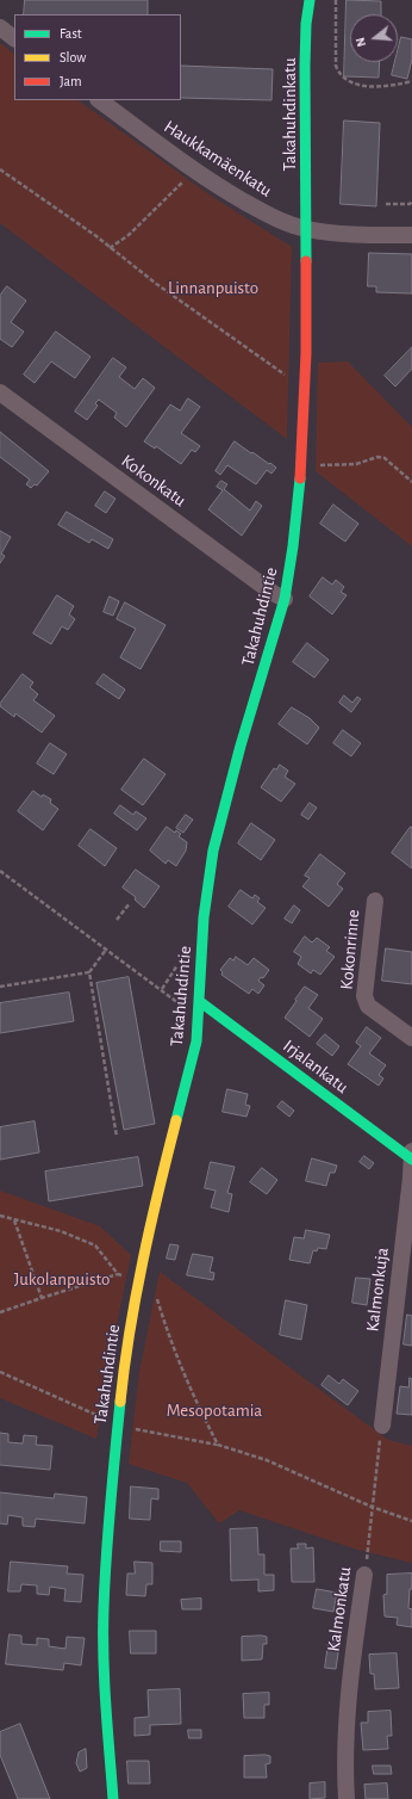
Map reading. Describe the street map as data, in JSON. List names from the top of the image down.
{
  "streets": {
    "street": [
      "Takahuhdinkatu",
      "Haukkamäenkatu",
      "Kokonkatu",
      "Takahuhdintie",
      "Kokonrinne",
      "Irjalankatu",
      "Kalmonkuja",
      "Kalmonkatu"
    ]
  },
  "crossings": [
    ["Takahuhdinkatu", "Haukkamäenkatu"],
    ["Takahuhdinkatu", "Takahuhdintie"],
    ["Haukkamäenkatu", "Takahuhdintie"],
    ["Kokonkatu", "Takahuhdintie"],
    ["Takahuhdintie", "Irjalankatu"],
    ["Irjalankatu", "Kalmonkuja"],
    ["Kalmonkuja", "Kalmonkatu"]
  ],
  "parks": ["Linnanpuisto", "Jukolanpuisto", "Mesopotamia"],
  "legend": ["Fast", "Slow", "Jam"],
  "north": "left"
}
